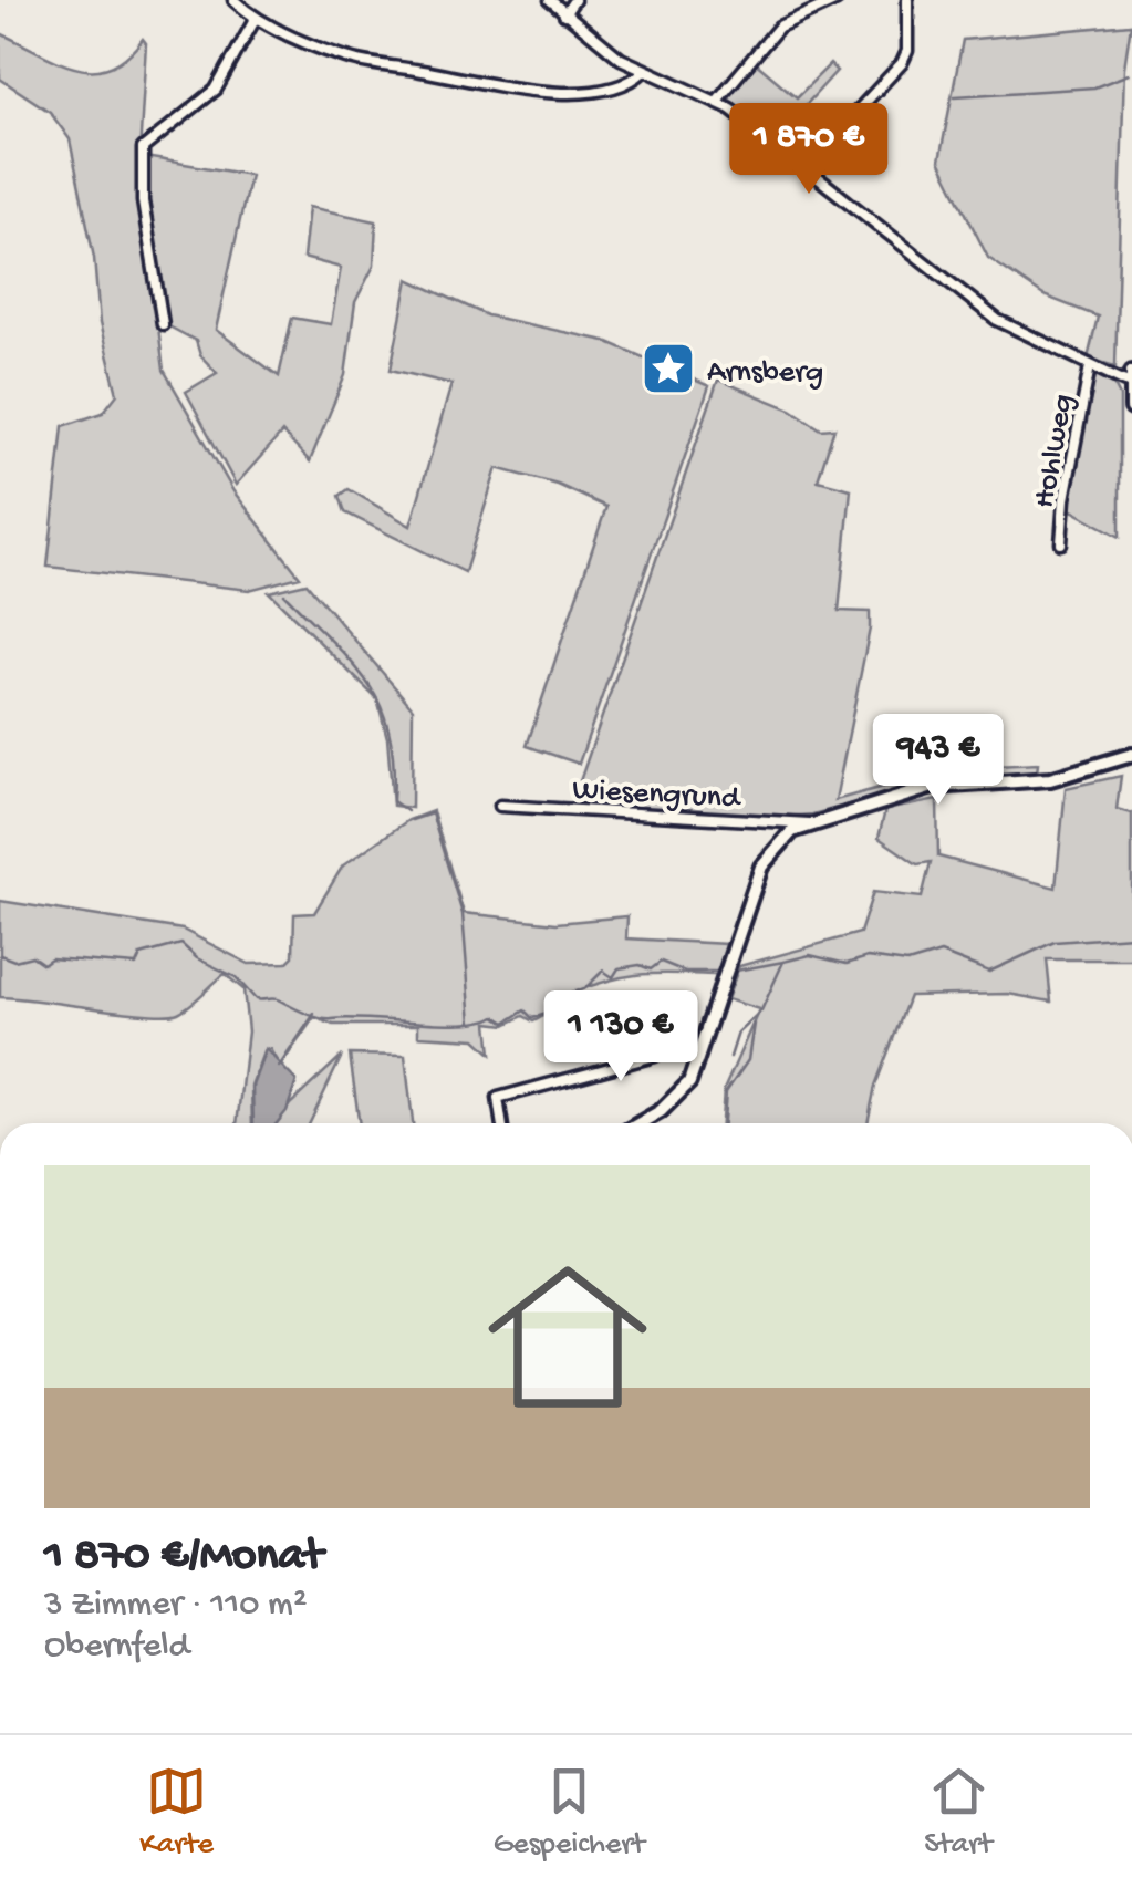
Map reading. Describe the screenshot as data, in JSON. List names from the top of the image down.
{
  "streets": {
    "street": ["Hohlweg", "Wiesengrund"]
  },
  "places": {
    "place": ["Arnsberg"]
  },
  "page": {
    "price": ["1 870 €", "943 €", "1 130 €"],
    "list": [
      {
        "name": "1 870 €/Monat",
        "note": "3 Zimmer · 110 m² · Obernfeld"
      }
    ],
    "tabs": ["Karte", "Gespeichert", "Start"]
  }
}
